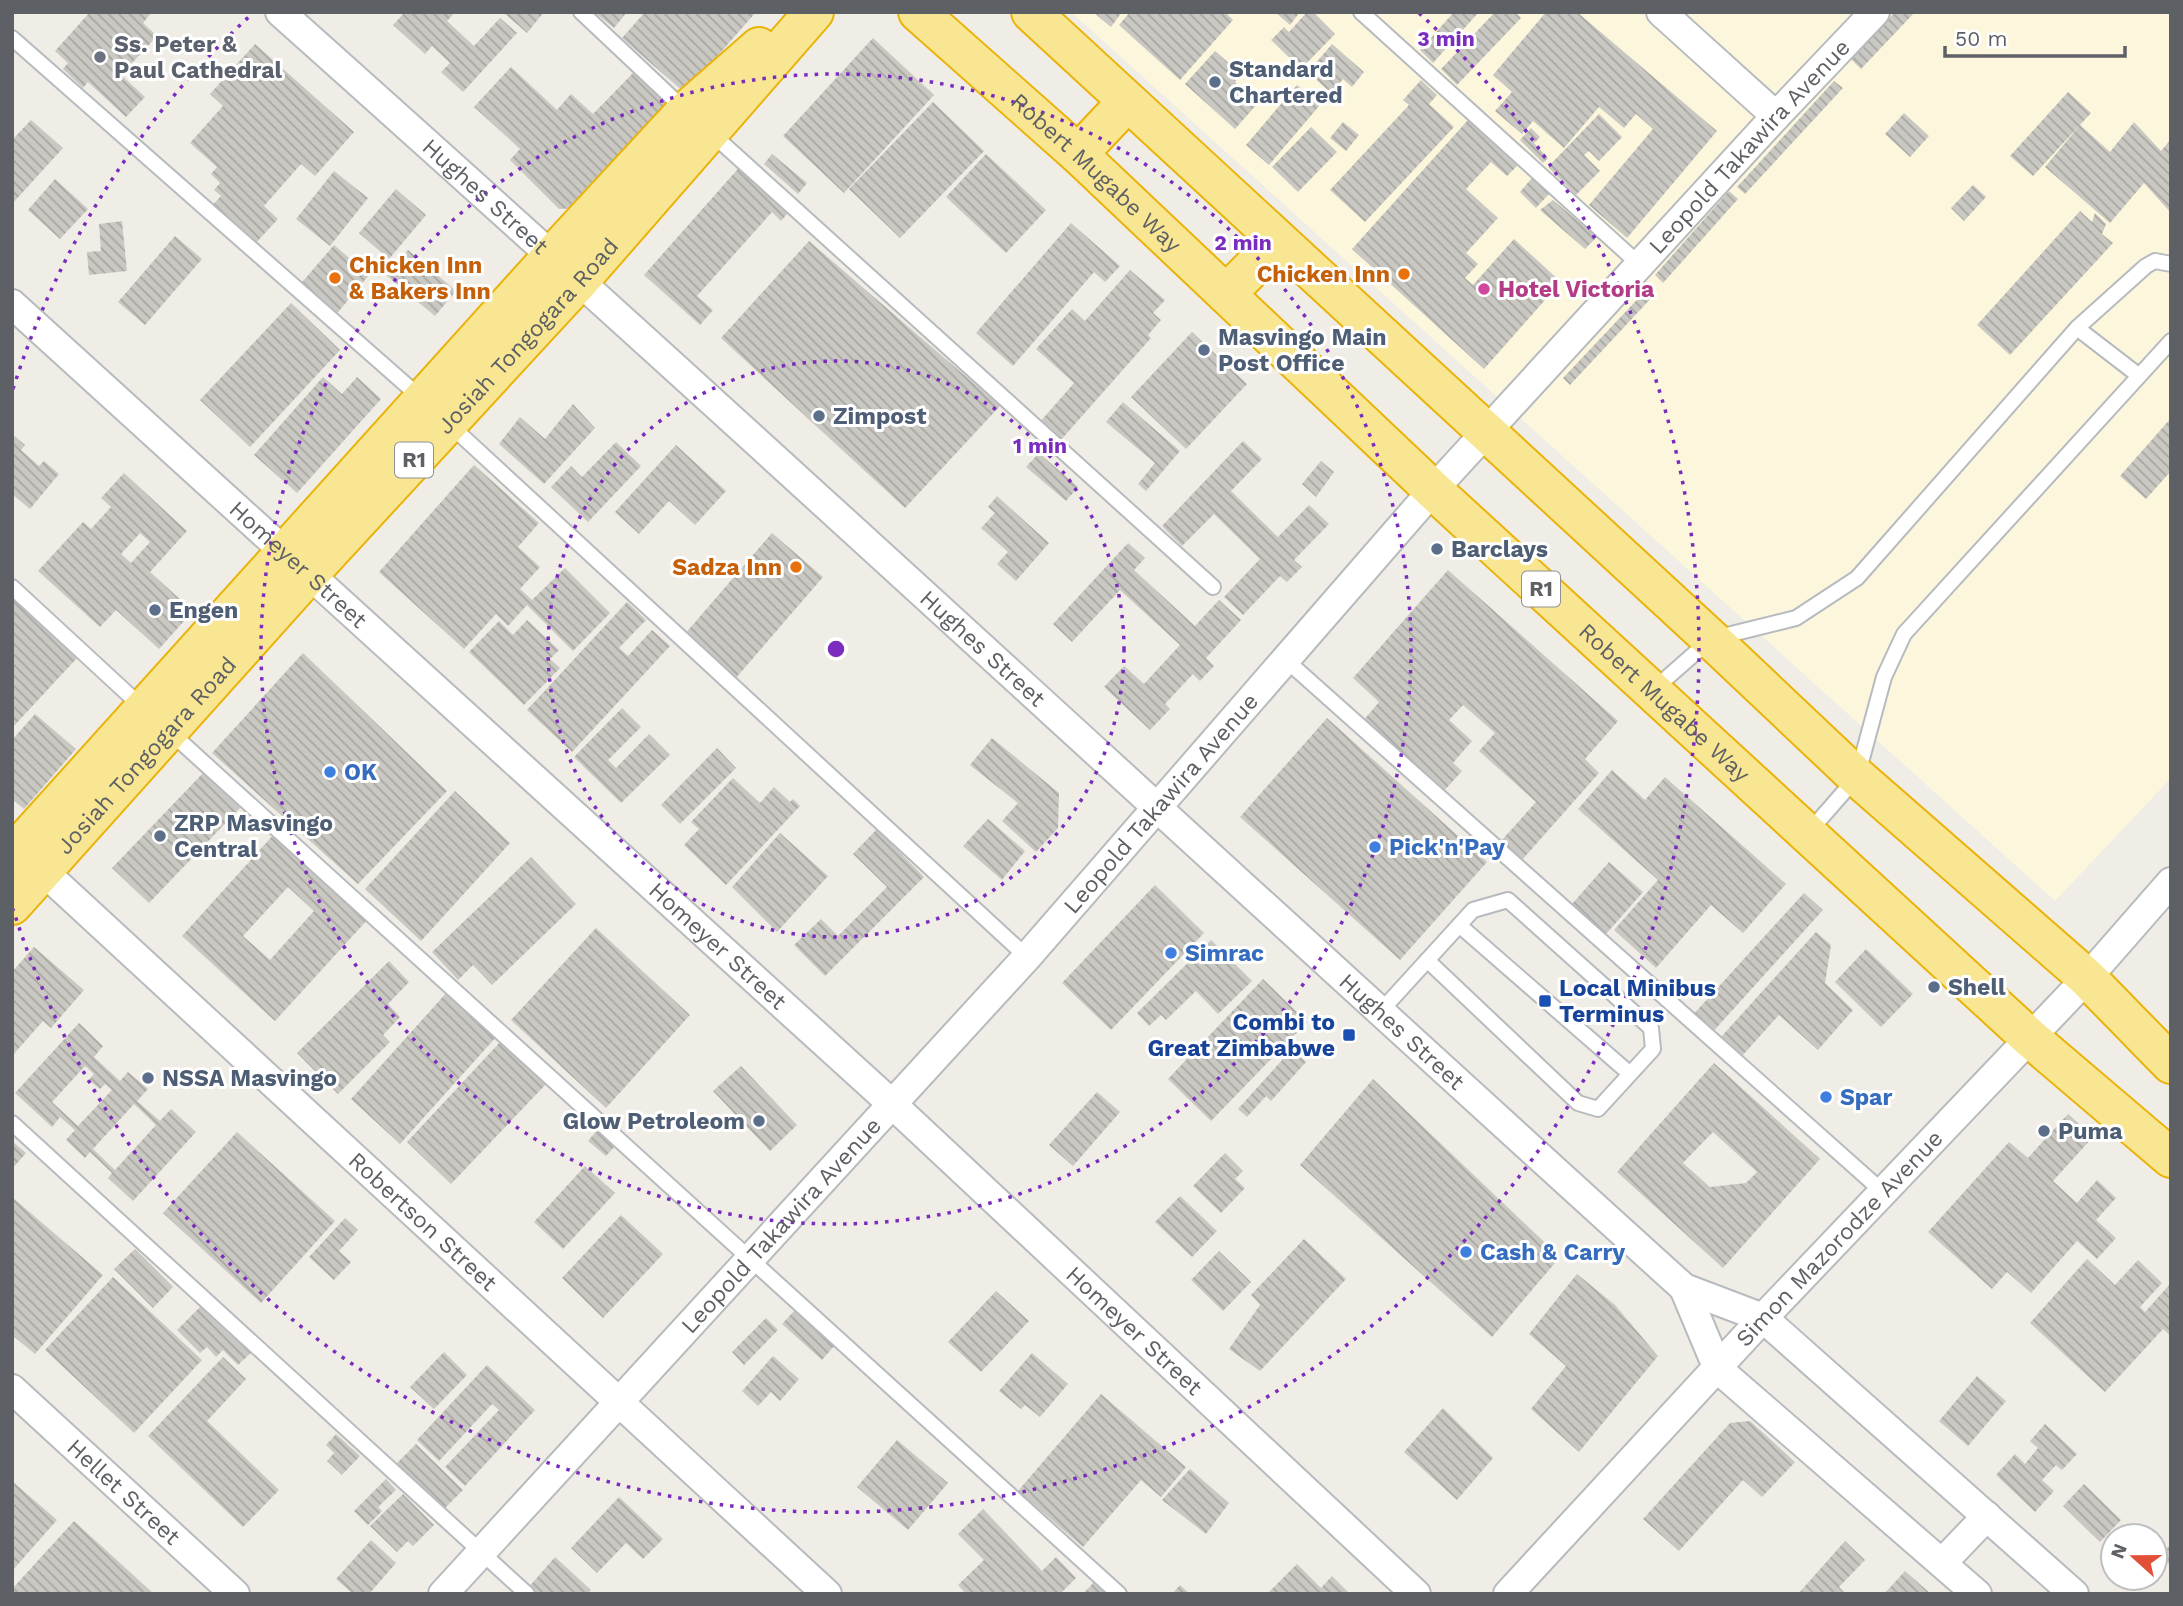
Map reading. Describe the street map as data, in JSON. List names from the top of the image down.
{
  "streets": {
    "highway": ["Robert Mugabe Way", "Josiah Tongogara Road", "R1"],
    "street": [
      "Leopold Takawira Avenue",
      "Hughes Street",
      "Homeyer Street",
      "Robertson Street",
      "Simon Mazorodze Avenue",
      "Hellet Street"
    ]
  },
  "crossings": [
    ["Leopold Takawira Avenue", "Robert Mugabe Way"],
    ["Leopold Takawira Avenue", "Hughes Street"],
    ["Leopold Takawira Avenue", "Homeyer Street"],
    ["Leopold Takawira Avenue", "Robertson Street"],
    ["Robert Mugabe Way", "Simon Mazorodze Avenue"],
    ["Hughes Street", "Josiah Tongogara Road"],
    ["Josiah Tongogara Road", "Homeyer Street"],
    ["Josiah Tongogara Road", "Robertson Street"]
  ],
  "places": {
    "other": [
      "Ss. Peter & Paul Cathedral",
      "Standard Chartered",
      "Chicken Inn",
      "Chicken Inn & Bakers Inn",
      "Hotel Victoria",
      "Masvingo Main Post Office",
      "Zimpost",
      "Barclays",
      "Sadza Inn",
      "Engen",
      "OK",
      "ZRP Masvingo Central",
      "Pick'n'Pay",
      "Simrac",
      "Shell",
      "NSSA Masvingo",
      "Spar",
      "Glow Petroleom",
      "Puma",
      "Cash & Carry"
    ],
    "transit": ["Local Minibus Terminus", "Combi to Great Zimbabwe"]
  },
  "scale_bar": "50 m",
  "north": "left",
  "rings": ["3 min", "2 min", "1 min"]
}
